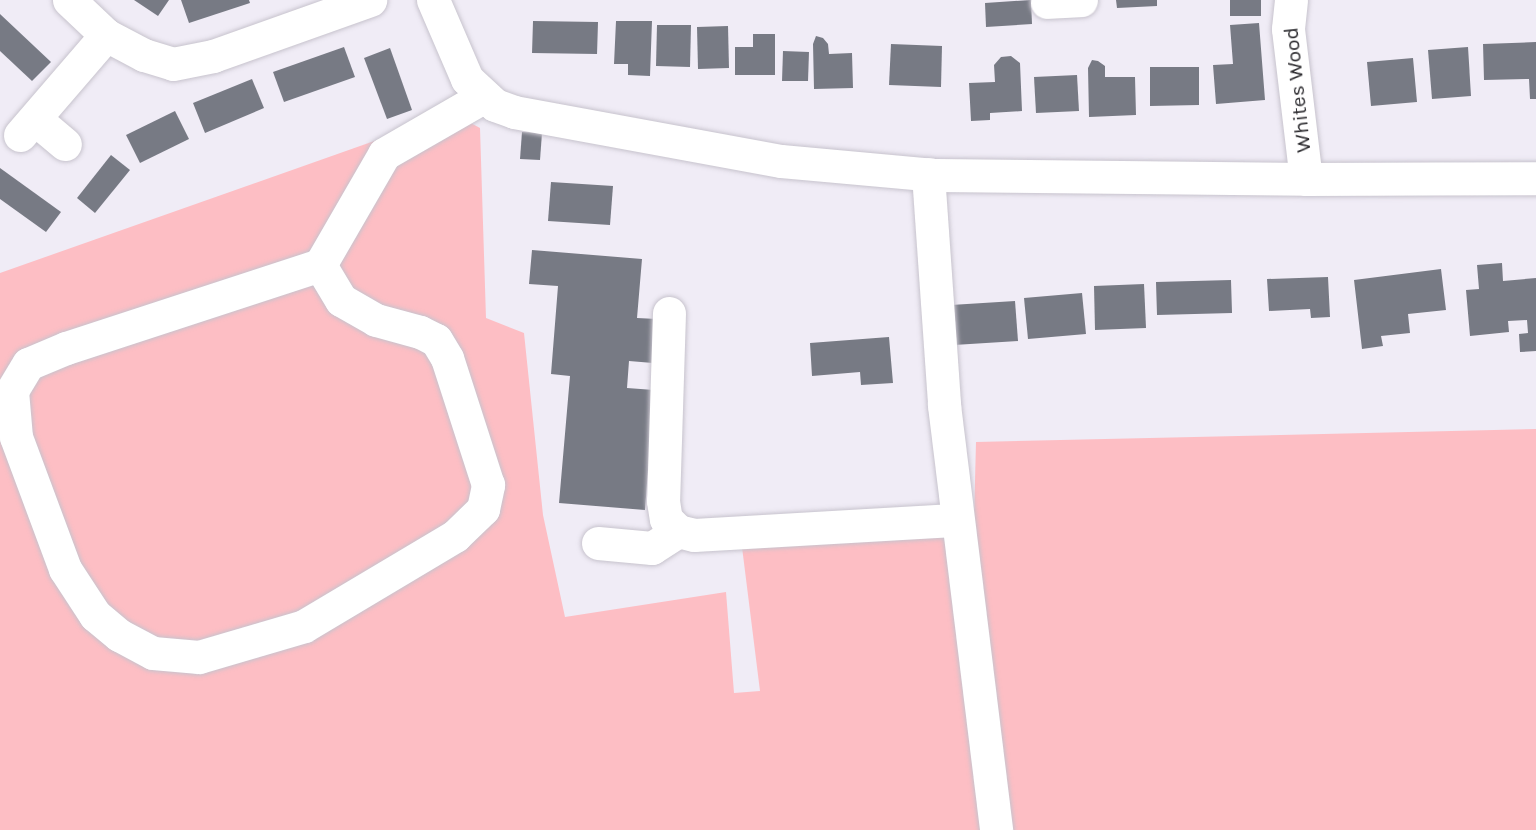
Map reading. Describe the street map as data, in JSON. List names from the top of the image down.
{
  "streets": {
    "street": ["Whites Wood"]
  }
}
